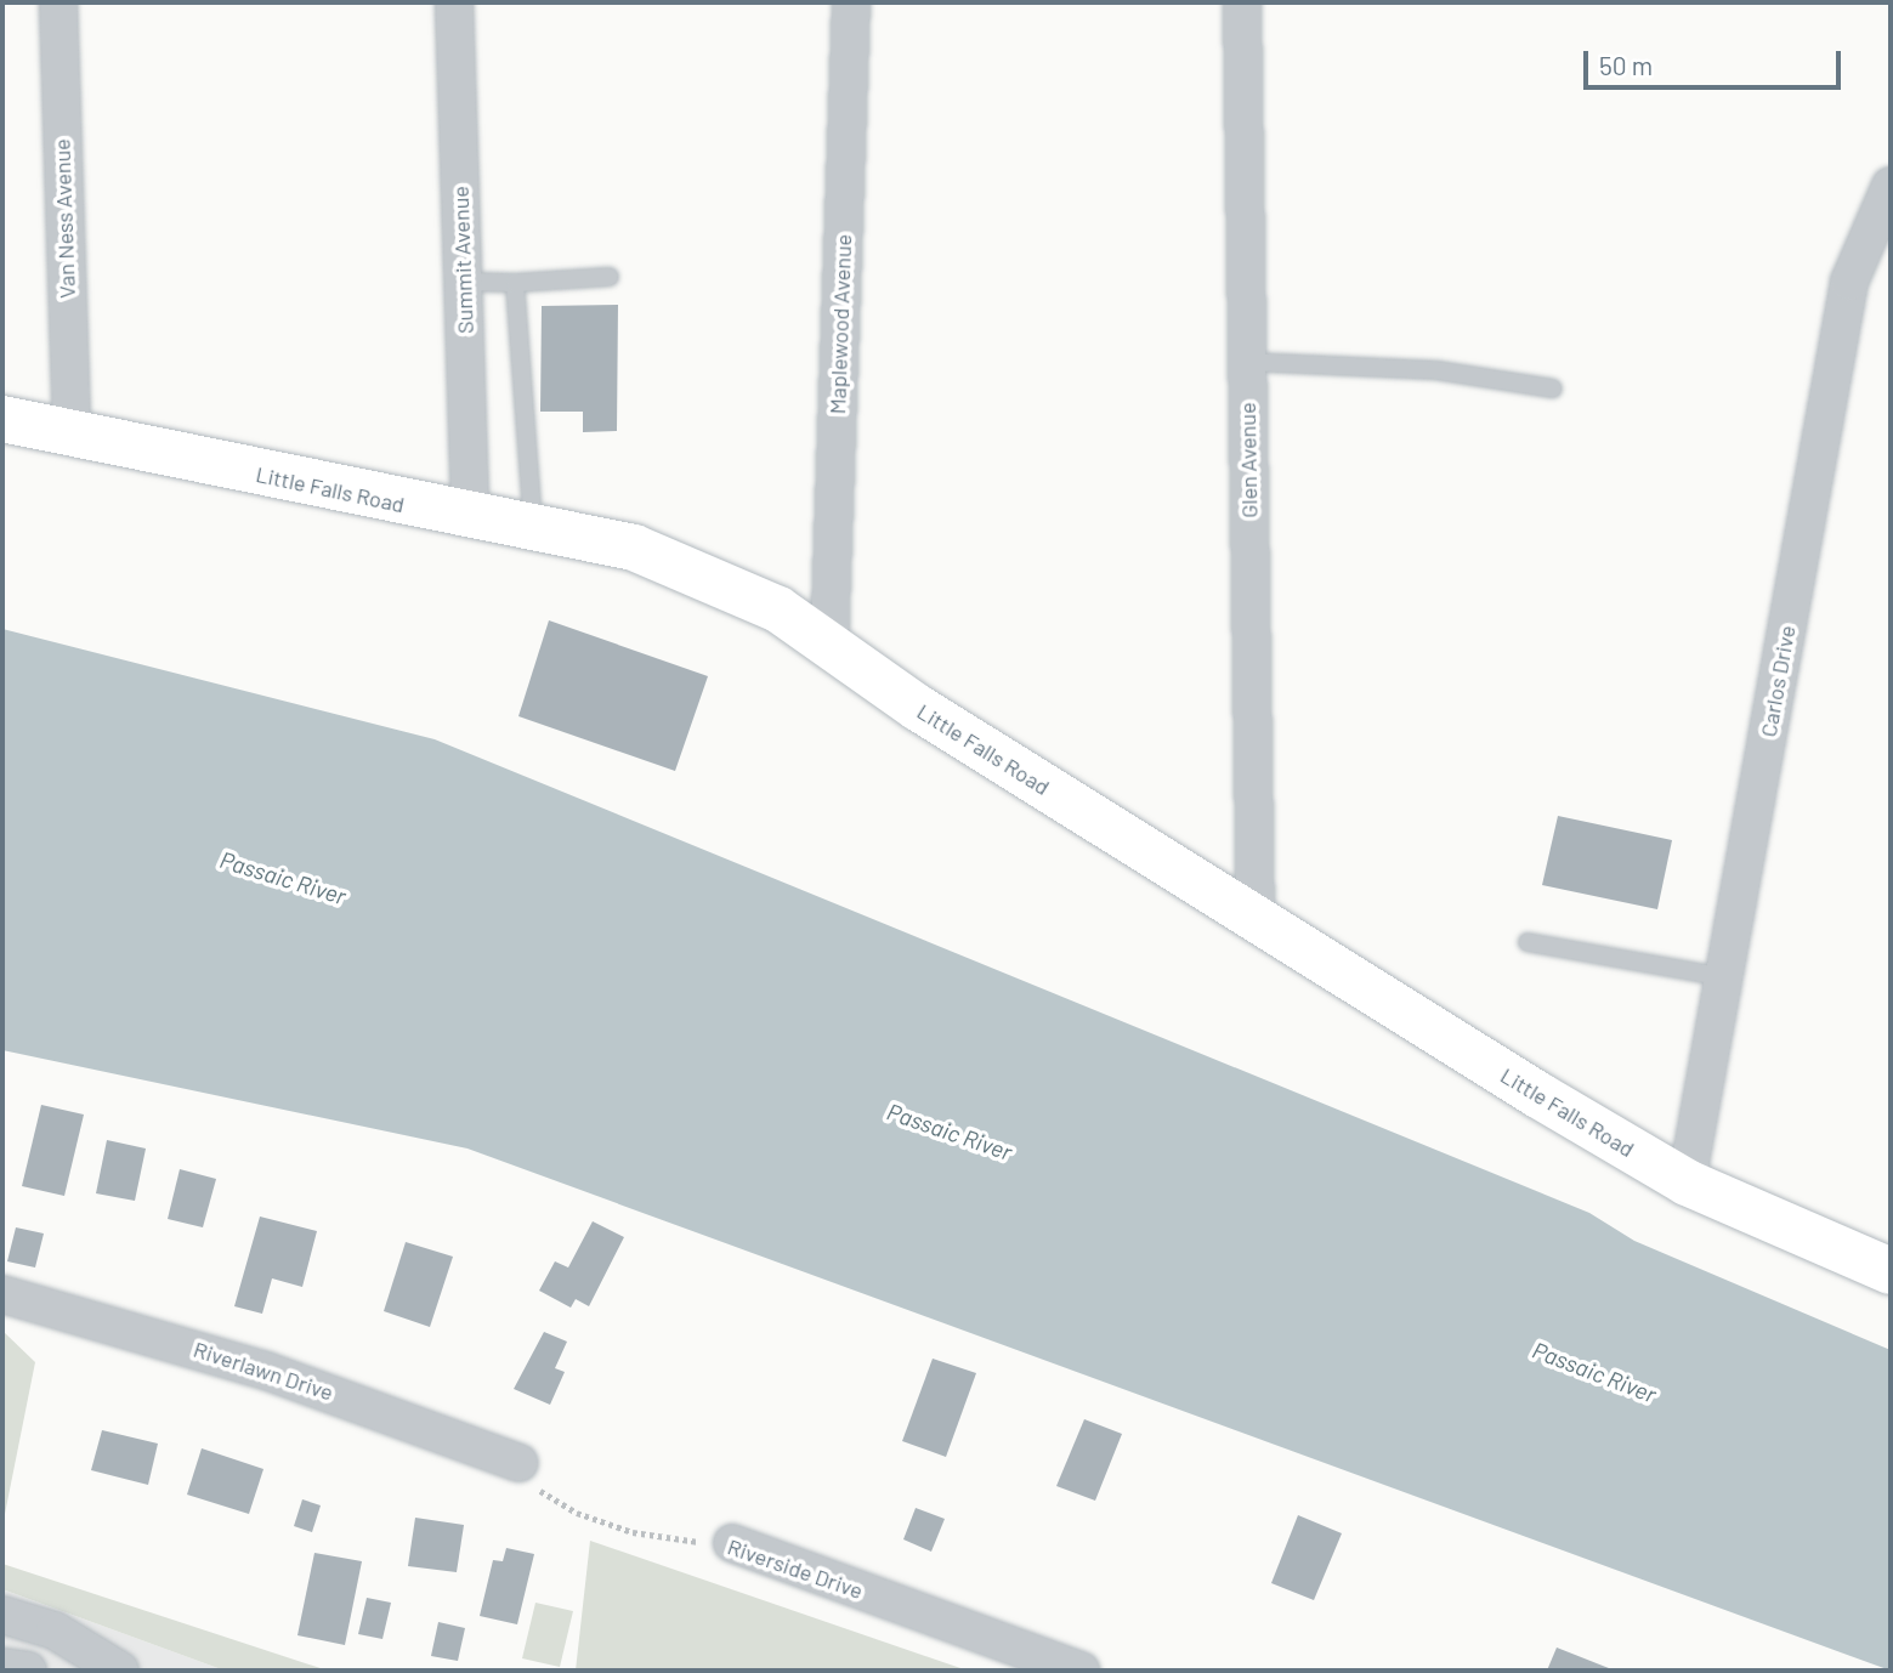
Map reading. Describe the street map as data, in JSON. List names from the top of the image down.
{
  "streets": {
    "street": [
      "Van Ness Avenue",
      "Summit Avenue",
      "Maplewood Avenue",
      "Glen Avenue",
      "Little Falls Road",
      "Carlos Drive",
      "Riverlawn Drive",
      "Riverside Drive"
    ]
  },
  "crossings": [
    ["Van Ness Avenue", "Little Falls Road"],
    ["Summit Avenue", "Little Falls Road"],
    ["Maplewood Avenue", "Little Falls Road"],
    ["Glen Avenue", "Little Falls Road"],
    ["Little Falls Road", "Carlos Drive"],
    ["Riverlawn Drive", "Riverside Drive"]
  ],
  "water": ["Passaic River"],
  "scale_bar": "50 m"
}
